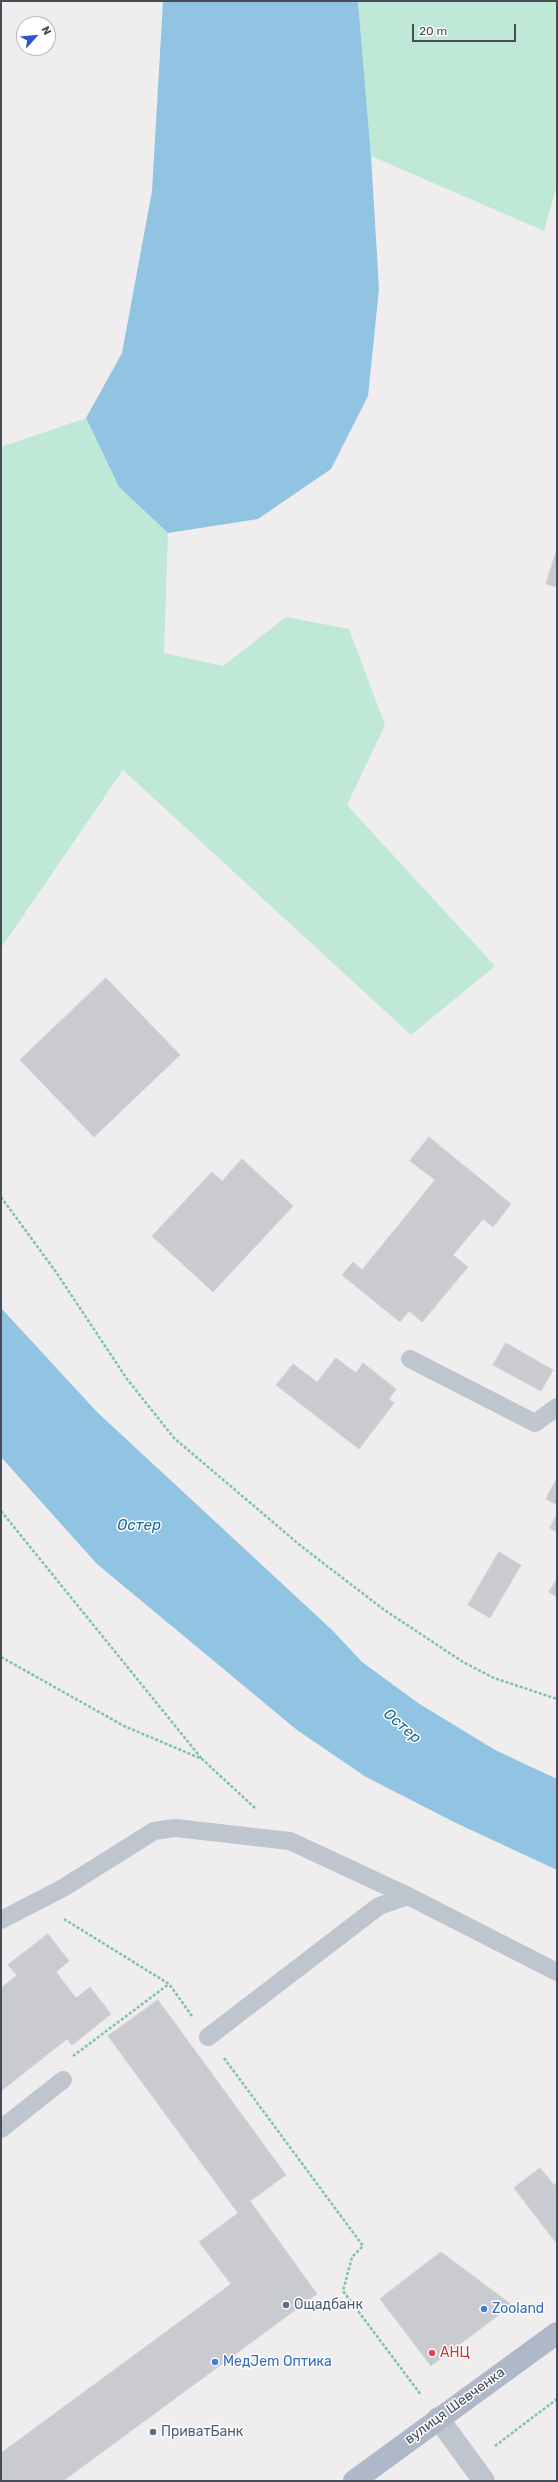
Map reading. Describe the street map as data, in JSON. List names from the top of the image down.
{
  "streets": {
    "main road": ["вулиця Шевченка"]
  },
  "water": ["Остер"],
  "places": [
    "Ощадбанк",
    "Zooland",
    "АНЦ",
    "МедJem Оптика",
    "ПриватБанк"
  ],
  "scale_bar": "20 m",
  "north": "top right"
}
